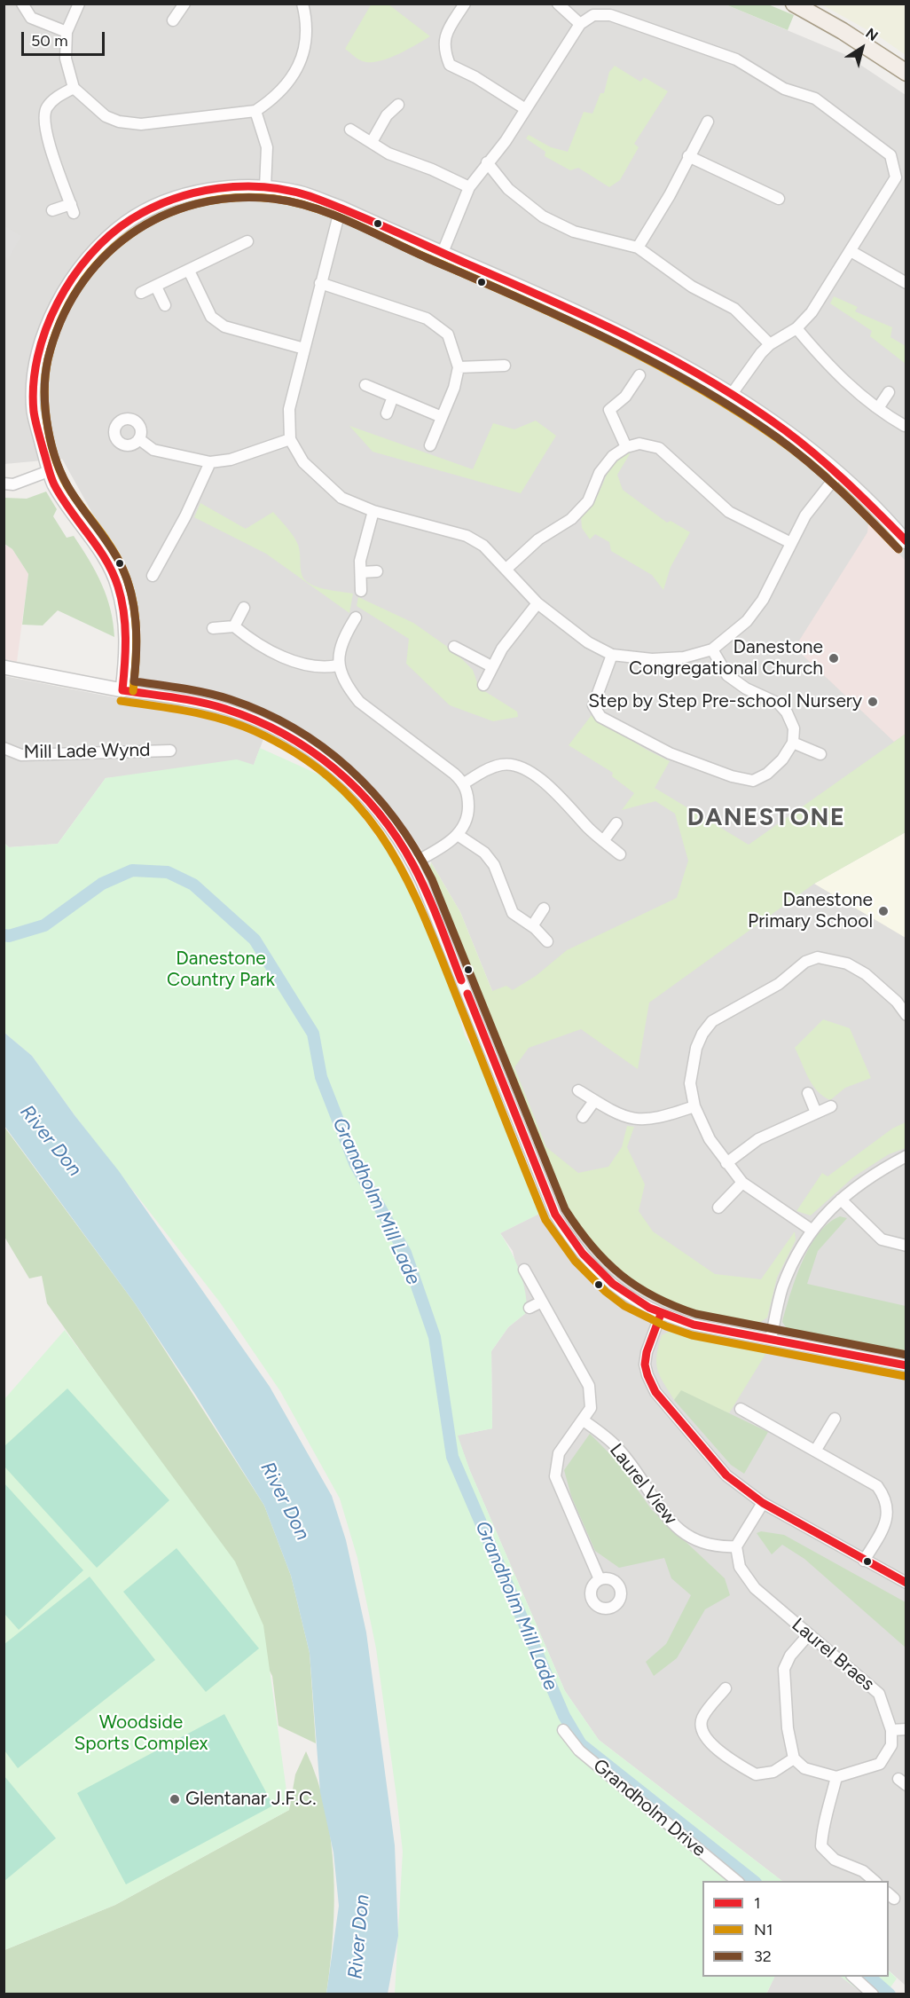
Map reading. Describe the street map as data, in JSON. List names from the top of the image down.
{
  "streets": {
    "street": [
      "Mill Lade Wynd",
      "Laurel View",
      "Laurel Braes",
      "Grandholm Drive"
    ]
  },
  "crossings": [
    ["Laurel View", "Laurel Braes"]
  ],
  "districts": ["DANESTONE"],
  "water": ["River Don", "Grandholm Mill Lade"],
  "parks": ["Danestone Country Park", "Woodside Sports Complex"],
  "places": [
    "Danestone Congregational Church",
    "Step by Step Pre-school Nursery",
    "Danestone Primary School",
    "Glentanar J.F.C."
  ],
  "lines": ["transit line 1", "transit line N1", "transit line 32"],
  "legend": ["1", "N1", "32"],
  "scale_bar": "50 m",
  "north": "top right"
}
